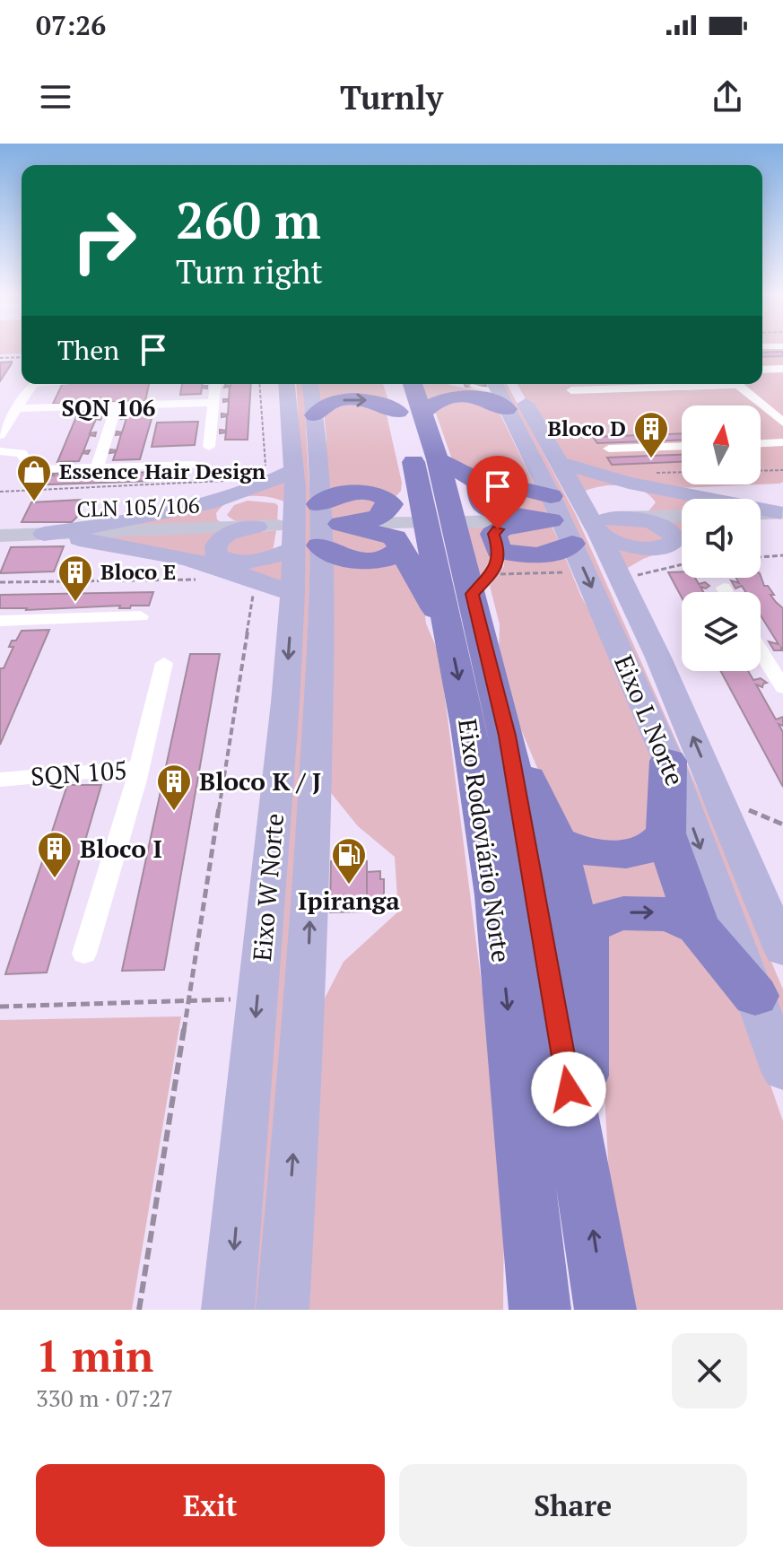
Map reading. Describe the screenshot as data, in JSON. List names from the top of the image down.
{
  "streets": {
    "highway": ["Eixo Rodoviário Norte"],
    "main road": ["Eixo L Norte", "Eixo W Norte"],
    "street": ["CLN 105/106", "SQN 105"]
  },
  "crossings": [
    ["CLN 105/106", "Eixo W Norte"]
  ],
  "districts": ["SQN 106"],
  "places": {
    "building": [
      "Bloco D",
      "Bloco E",
      "Bloco K / J",
      "Bloco I"
    ],
    "shop": ["Essence Hair Design"],
    "fuel station": ["Ipiranga"]
  },
  "north": "top",
  "page": {
    "status": "07:26",
    "header": "Turnly",
    "turn": ["260 m", "Turn right"],
    "then": "Then",
    "heading": ["1 min", "330 m · 07:27"],
    "buttons": ["Exit", "Share"]
  }
}
